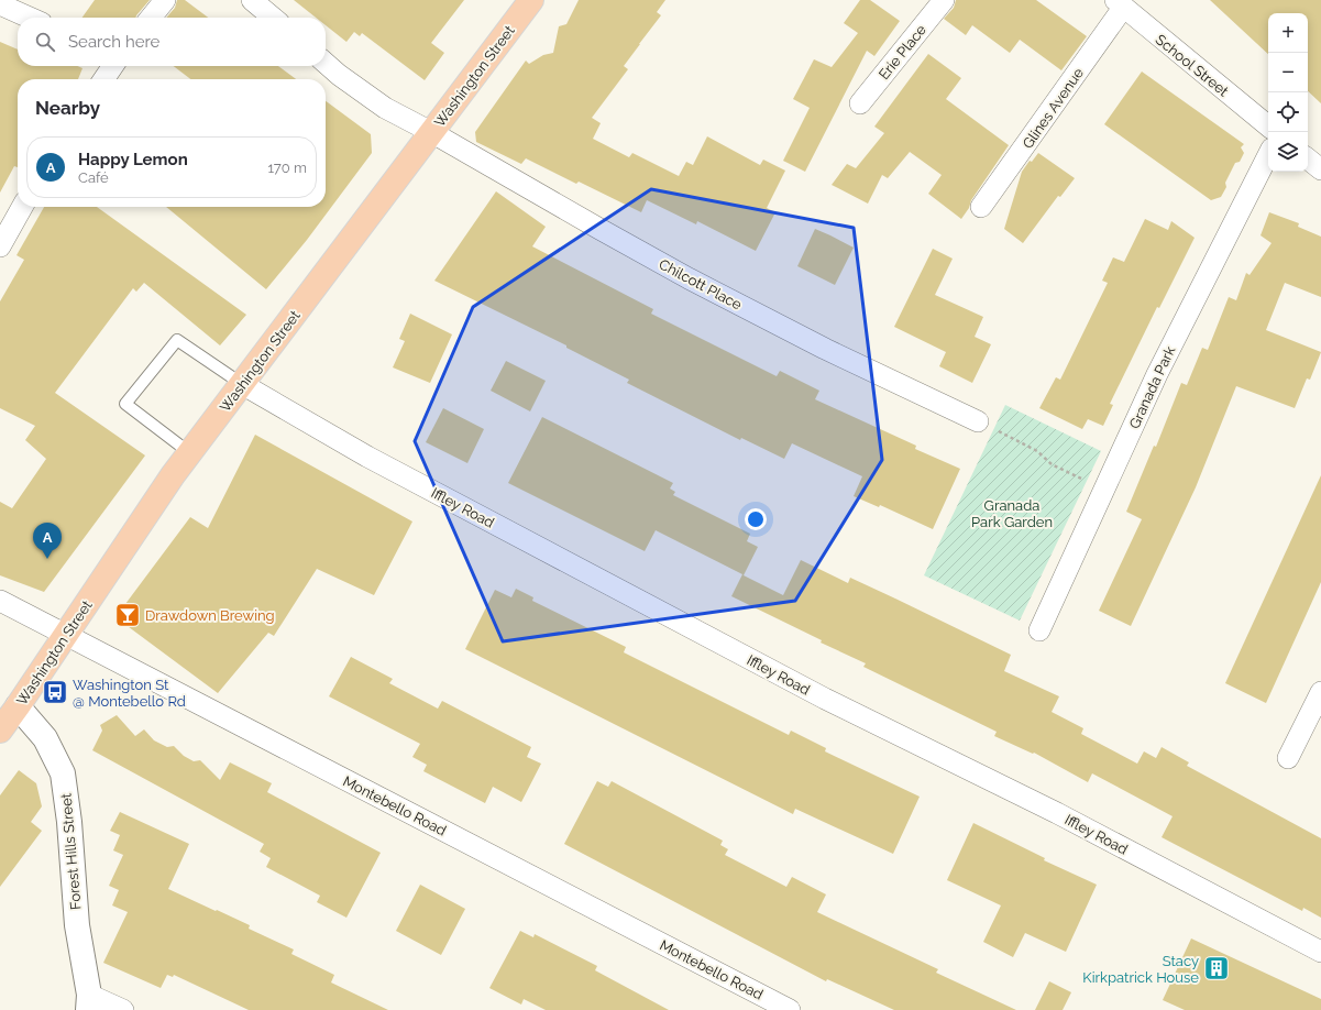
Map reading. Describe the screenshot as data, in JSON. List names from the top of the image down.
{
  "streets": {
    "main road": ["Washington Street"],
    "street": [
      "Erie Place",
      "School Street",
      "Glines Avenue",
      "Chilcott Place",
      "Granada Park",
      "Iffley Road",
      "Montebello Road",
      "Forest Hills Street"
    ]
  },
  "crossings": [
    ["School Street", "Glines Avenue"],
    ["Washington Street", "Chilcott Place"],
    ["Washington Street", "Iffley Road"],
    ["Washington Street", "Montebello Road"],
    ["Washington Street", "Forest Hills Street"]
  ],
  "parks": ["Granada Park Garden"],
  "places": {
    "bar": ["Drawdown Brewing"],
    "bus stop": ["Washington St @ Montebello Rd"],
    "building": ["Stacy Kirkpatrick House"]
  },
  "page": {
    "map_buttons": ["+", "−"],
    "search": "Search here",
    "heading": "Nearby",
    "list": [
      {
        "mark": "A",
        "name": "Happy Lemon",
        "note": "Café",
        "value": "170 m"
      }
    ],
    "pins": "A"
  }
}
